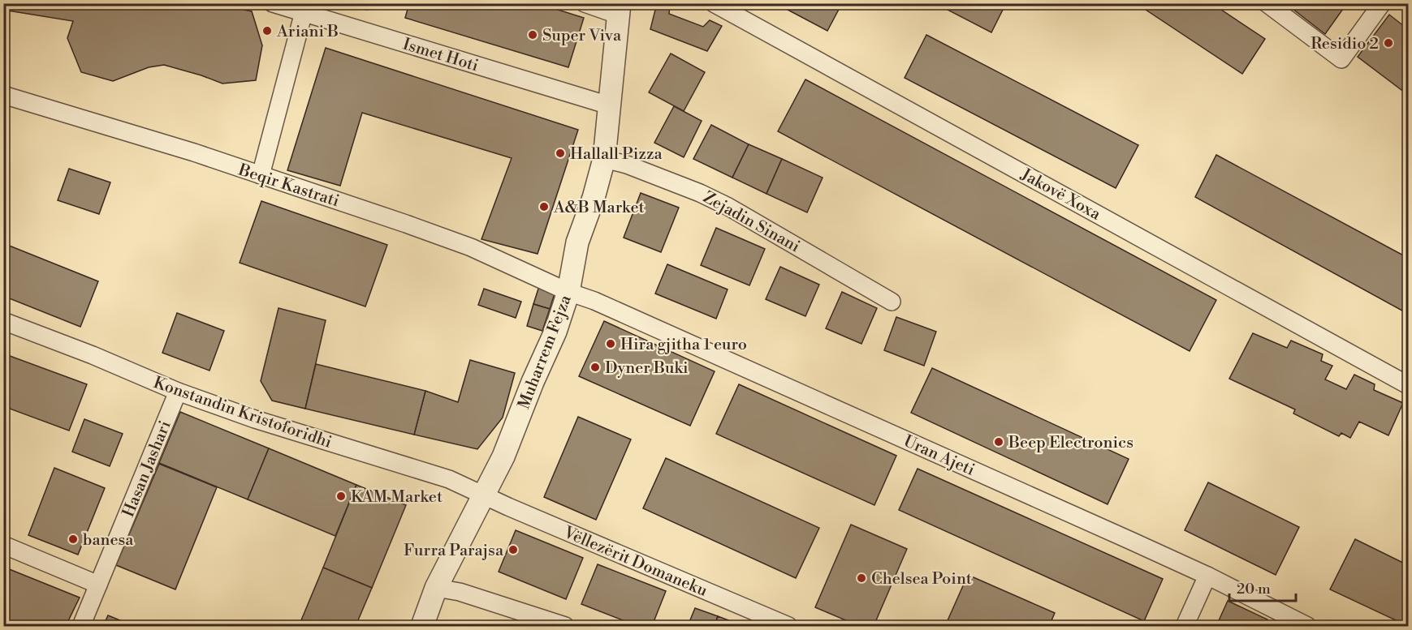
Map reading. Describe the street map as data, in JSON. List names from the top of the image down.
{
  "streets": {
    "street": [
      "Ismet Hoti",
      "Beqir Kastrati",
      "Jakovë Xoxa",
      "Zejadin Sinani",
      "Muharrem Fejza",
      "Konstandin Kristoforidhi",
      "Uran Ajeti",
      "Hasan Jashari",
      "Vëllezërit Domaneku"
    ]
  },
  "crossings": [
    ["Ismet Hoti", "Muharrem Fejza"],
    ["Beqir Kastrati", "Muharrem Fejza"],
    ["Beqir Kastrati", "Uran Ajeti"],
    ["Zejadin Sinani", "Muharrem Fejza"],
    ["Muharrem Fejza", "Konstandin Kristoforidhi"],
    ["Muharrem Fejza", "Uran Ajeti"],
    ["Muharrem Fejza", "Vëllezërit Domaneku"],
    ["Konstandin Kristoforidhi", "Hasan Jashari"],
    ["Konstandin Kristoforidhi", "Vëllezërit Domaneku"]
  ],
  "places": [
    "Ariani B",
    "Super Viva",
    "Residio 2",
    "Hallall Pizza",
    "A&B Market",
    "Hira gjitha 1 euro",
    "Dyner Buki",
    "Beep Electronics",
    "KAM Market",
    "banesa",
    "Furra Parajsa",
    "Chelsea Point"
  ],
  "scale_bar": "20 m"
}
